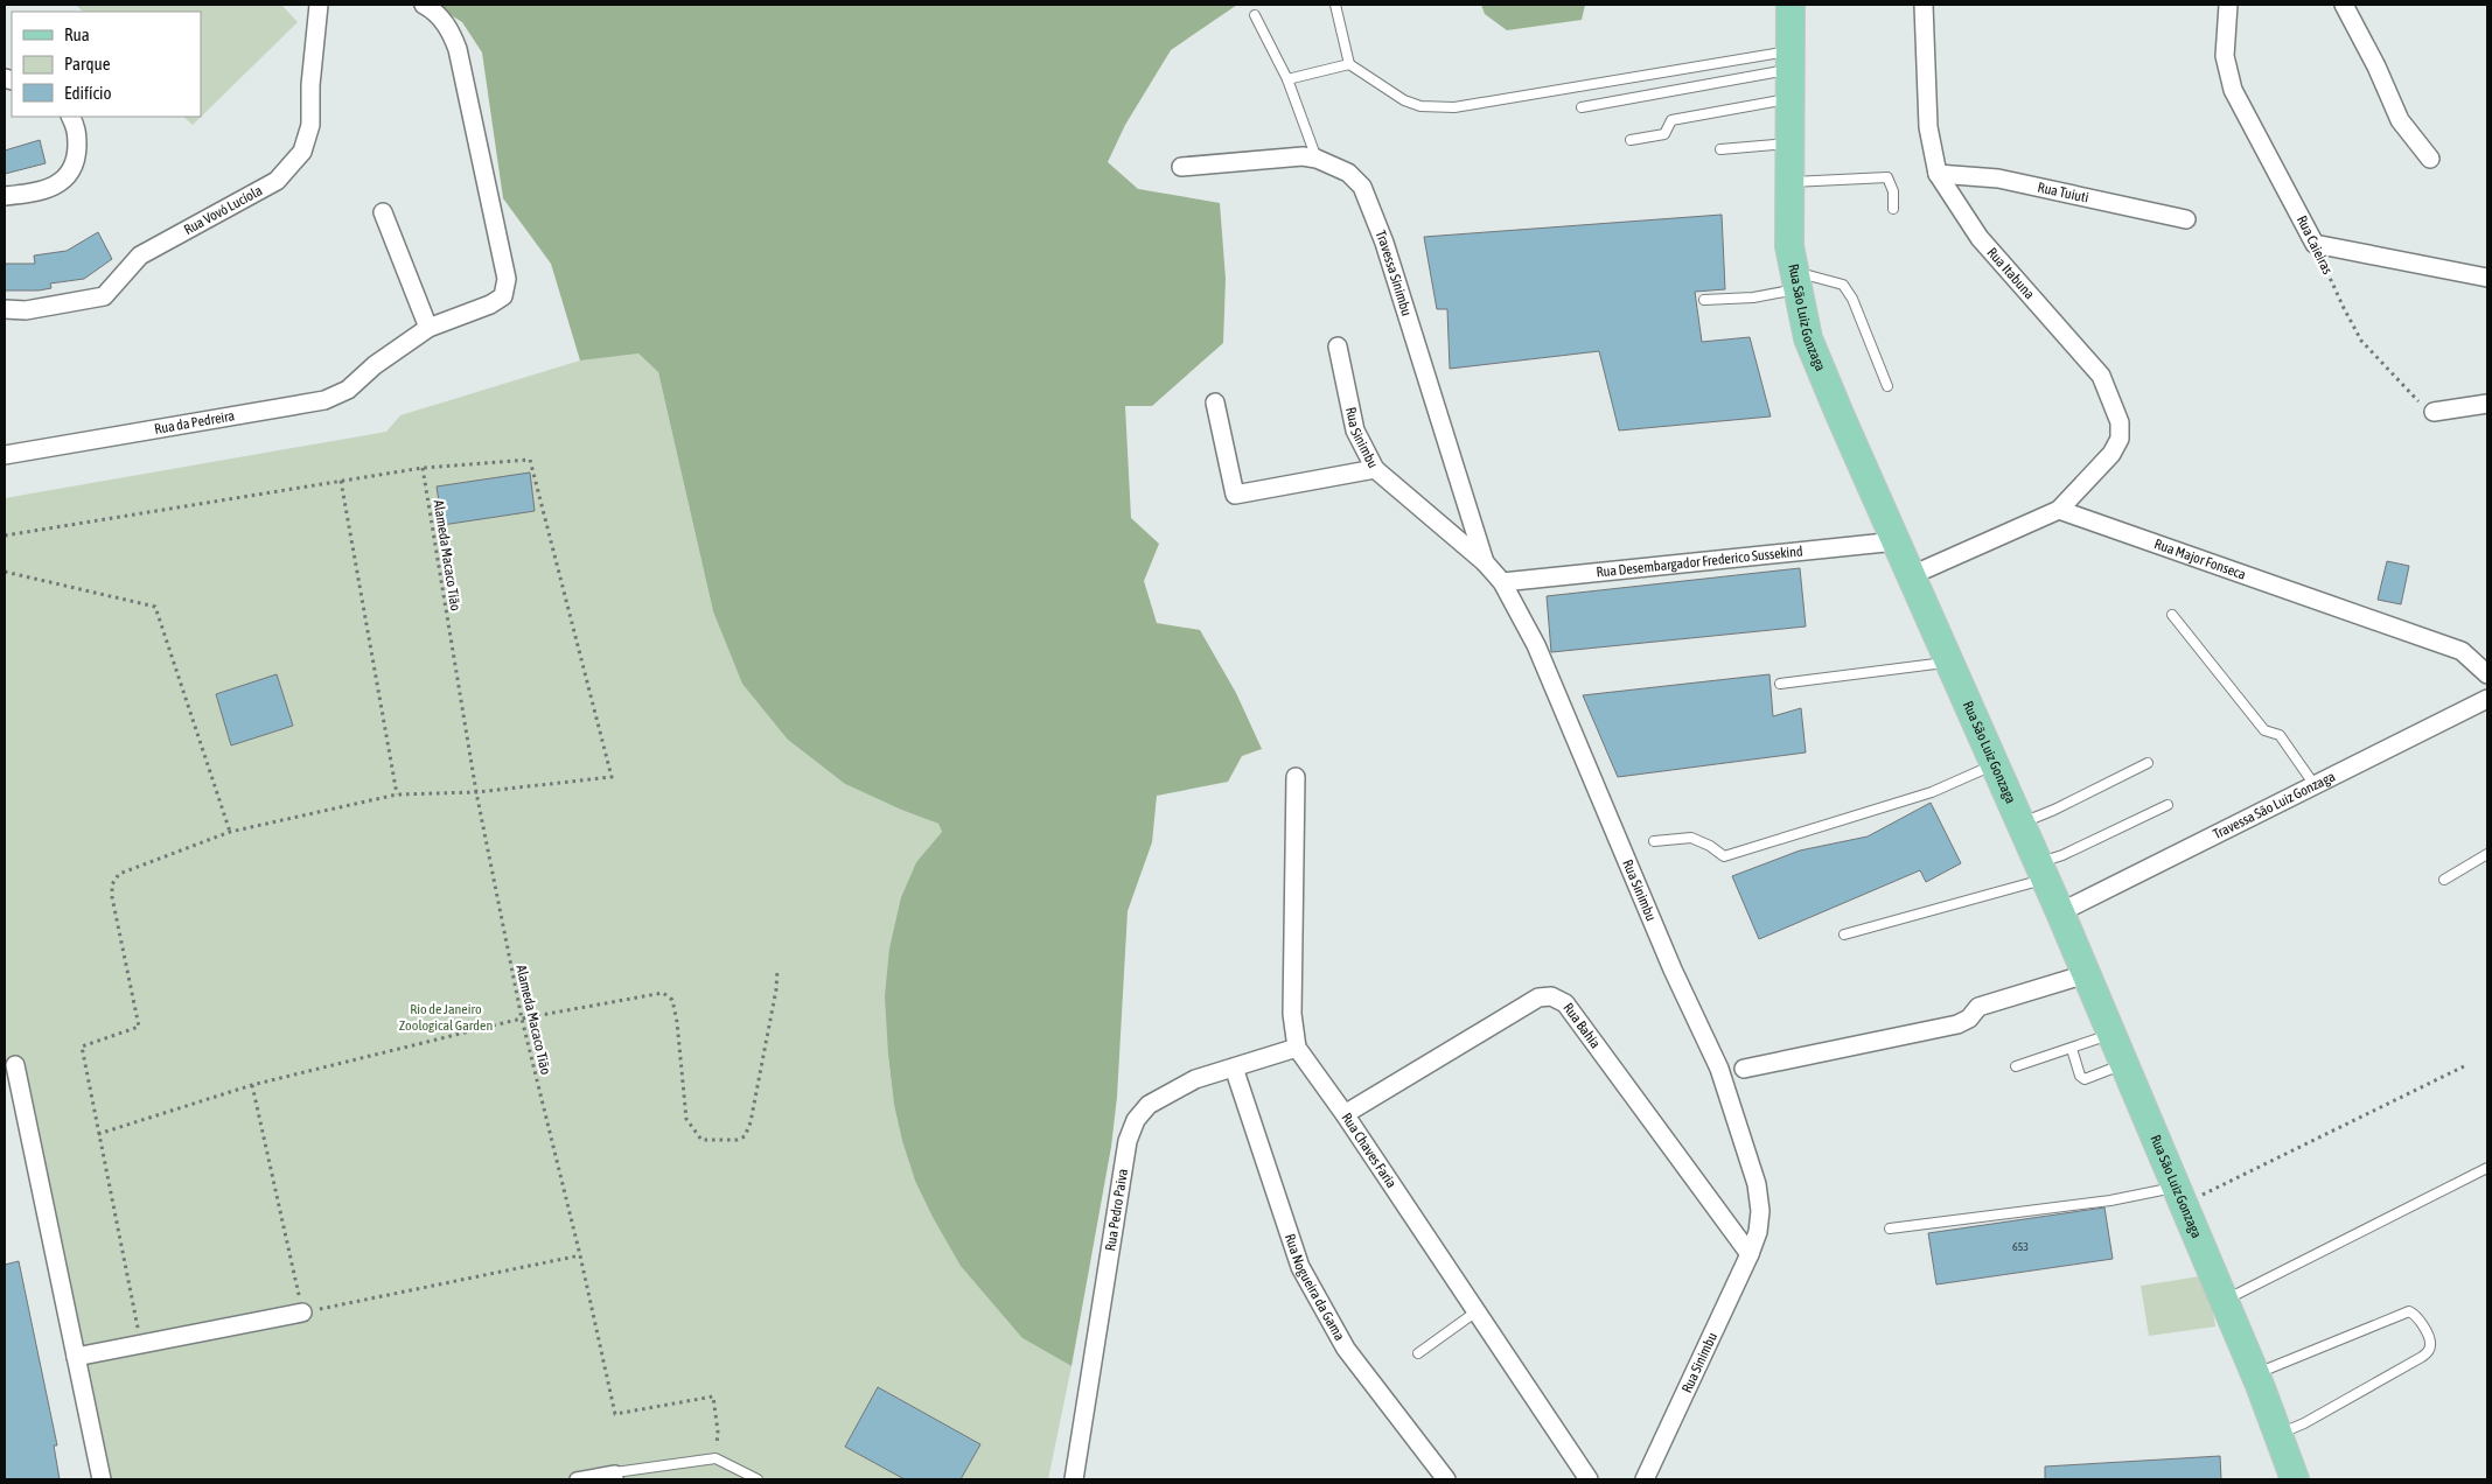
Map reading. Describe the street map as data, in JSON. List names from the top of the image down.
{
  "streets": {
    "main road": ["Rua São Luiz Gonzaga"],
    "street": [
      "Rua Tuiuti",
      "Rua Vovó Lucíola",
      "Rua Caieiras",
      "Travessa Sinimbu",
      "Rua Itabuna",
      "Rua da Pedreira",
      "Rua Sinimbu",
      "Rua Major Fonseca",
      "Rua Desembargador Frederico Sussekind",
      "Travessa São Luiz Gonzaga",
      "Rua Bahia",
      "Rua Chaves Faria",
      "Rua Pedro Paiva",
      "Rua Nogueira da Gama"
    ],
    "path": ["Alameda Macaco Tião"]
  },
  "crossings": [
    ["Rua Tuiuti", "Rua Itabuna"],
    ["Travessa Sinimbu", "Rua Sinimbu"],
    ["Rua Itabuna", "Rua Major Fonseca"],
    ["Rua São Luiz Gonzaga", "Rua Desembargador Frederico Sussekind"],
    ["Rua São Luiz Gonzaga", "Travessa São Luiz Gonzaga"],
    ["Rua Sinimbu", "Rua Desembargador Frederico Sussekind"],
    ["Rua Sinimbu", "Rua Bahia"],
    ["Rua Bahia", "Rua Chaves Faria"],
    ["Rua Chaves Faria", "Rua Pedro Paiva"],
    ["Rua Pedro Paiva", "Rua Nogueira da Gama"]
  ],
  "parks": ["Rio de Janeiro Zoological Garden"],
  "house_numbers": ["653"],
  "legend": ["Rua", "Parque", "Edifício"]
}
